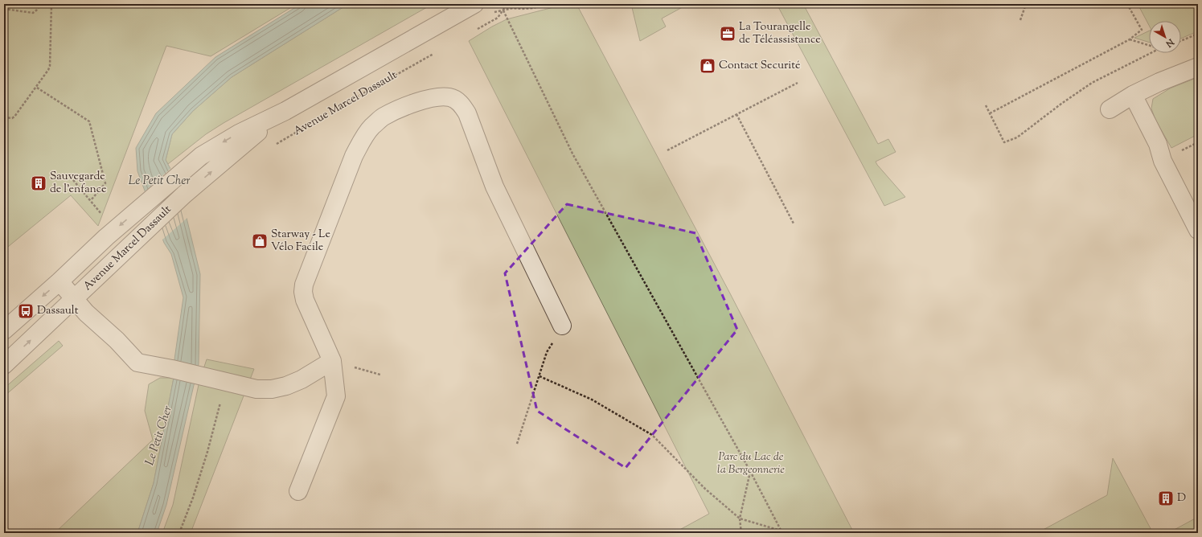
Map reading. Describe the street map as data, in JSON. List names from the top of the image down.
{
  "streets": {
    "street": ["Avenue Marcel Dassault"]
  },
  "water": ["Le Petit Cher"],
  "parks": ["Parc du Lac de la Bergeonnerie"],
  "places": {
    "office": ["La Tourangelle de Téléassistance"],
    "shop": ["Contact Securité", "Starway - Le Vélo Facile"],
    "building": ["Sauvegarde de l'enfance", "D"],
    "bus stop": ["Dassault"]
  },
  "north": "bottom right"
}
